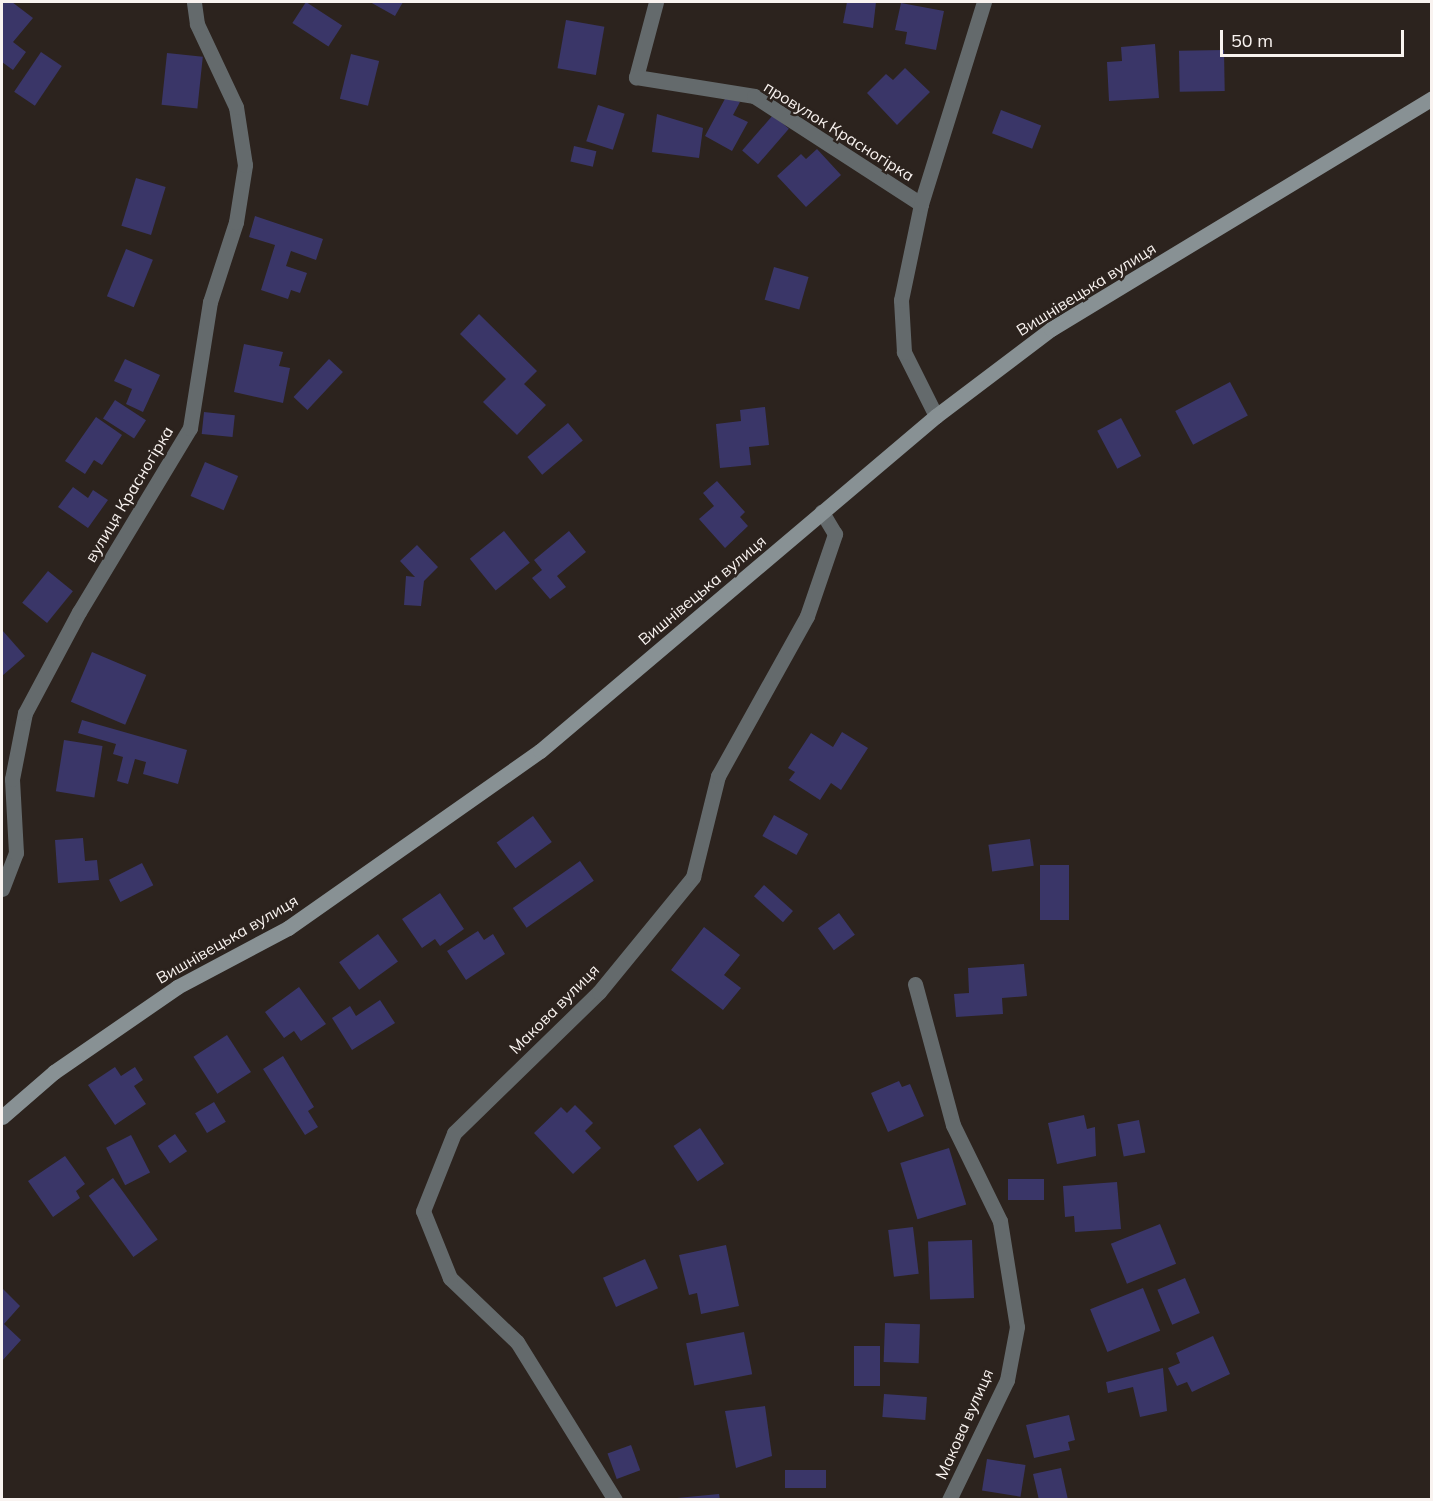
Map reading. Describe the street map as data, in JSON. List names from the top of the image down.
{
  "streets": {
    "main road": ["Вишнівецька вулиця"],
    "street": ["провулок Красногірка", "вулиця Красногірка", "Макова вулиця"]
  },
  "crossings": [
    ["провулок Красногірка", "Вишнівецька вулиця"],
    ["Вишнівецька вулиця", "Макова вулиця"]
  ],
  "scale_bar": "50 m"
}
